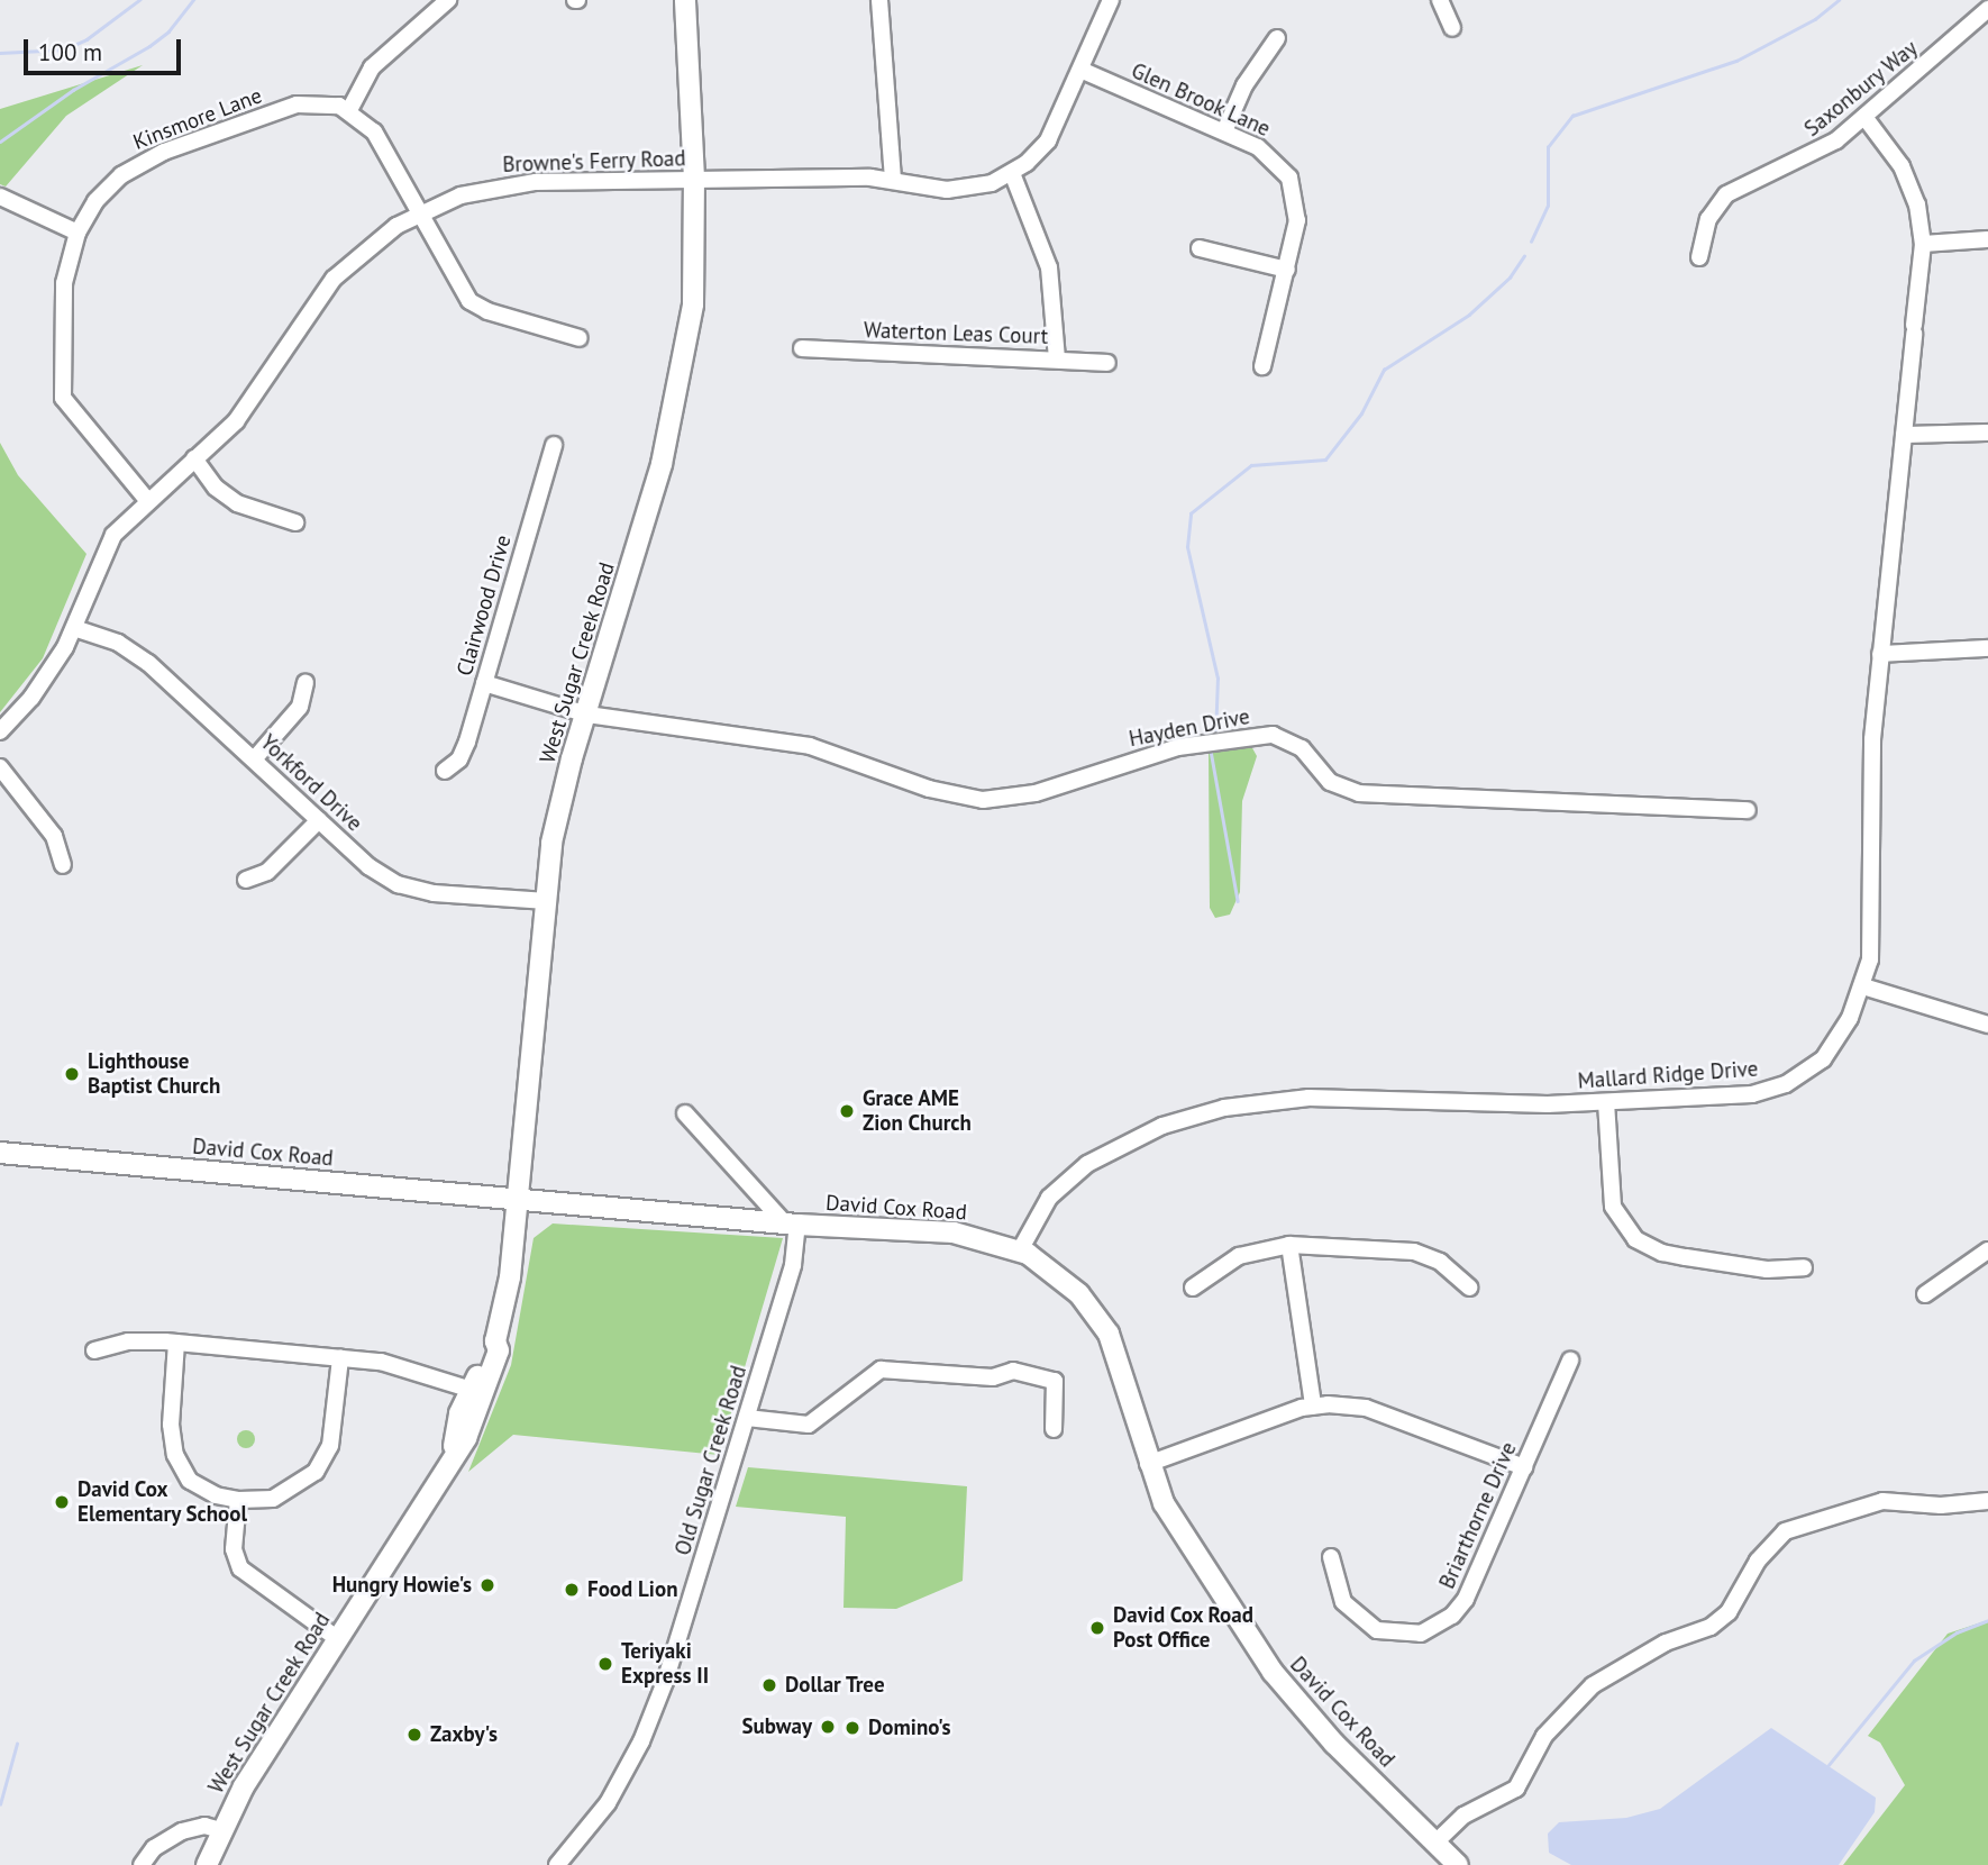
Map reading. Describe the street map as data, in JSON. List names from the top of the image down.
{
  "streets": {
    "main road": ["West Sugar Creek Road", "David Cox Road"],
    "street": [
      "Saxonbury Way",
      "Glen Brook Lane",
      "Kinsmore Lane",
      "Browne's Ferry Road",
      "Waterton Leas Court",
      "Clairwood Drive",
      "Hayden Drive",
      "Yorkford Drive",
      "Mallard Ridge Drive",
      "Old Sugar Creek Road",
      "Briarthorne Drive"
    ]
  },
  "crossings": [
    ["Saxonbury Way", "Mallard Ridge Drive"],
    ["Glen Brook Lane", "Browne's Ferry Road"],
    ["Kinsmore Lane", "Browne's Ferry Road"],
    ["Browne's Ferry Road", "West Sugar Creek Road"],
    ["Browne's Ferry Road", "Yorkford Drive"],
    ["Clairwood Drive", "Hayden Drive"],
    ["West Sugar Creek Road", "Hayden Drive"],
    ["West Sugar Creek Road", "Yorkford Drive"],
    ["West Sugar Creek Road", "David Cox Road"],
    ["Mallard Ridge Drive", "David Cox Road"],
    ["David Cox Road", "Old Sugar Creek Road"]
  ],
  "places": [
    "Lighthouse Baptist Church",
    "Grace AME Zion Church",
    "David Cox Elementary School",
    "Hungry Howie's",
    "Food Lion",
    "David Cox Road Post Office",
    "Teriyaki Express II",
    "Dollar Tree",
    "Subway",
    "Domino's",
    "Zaxby's"
  ],
  "scale_bar": "100 m"
}
